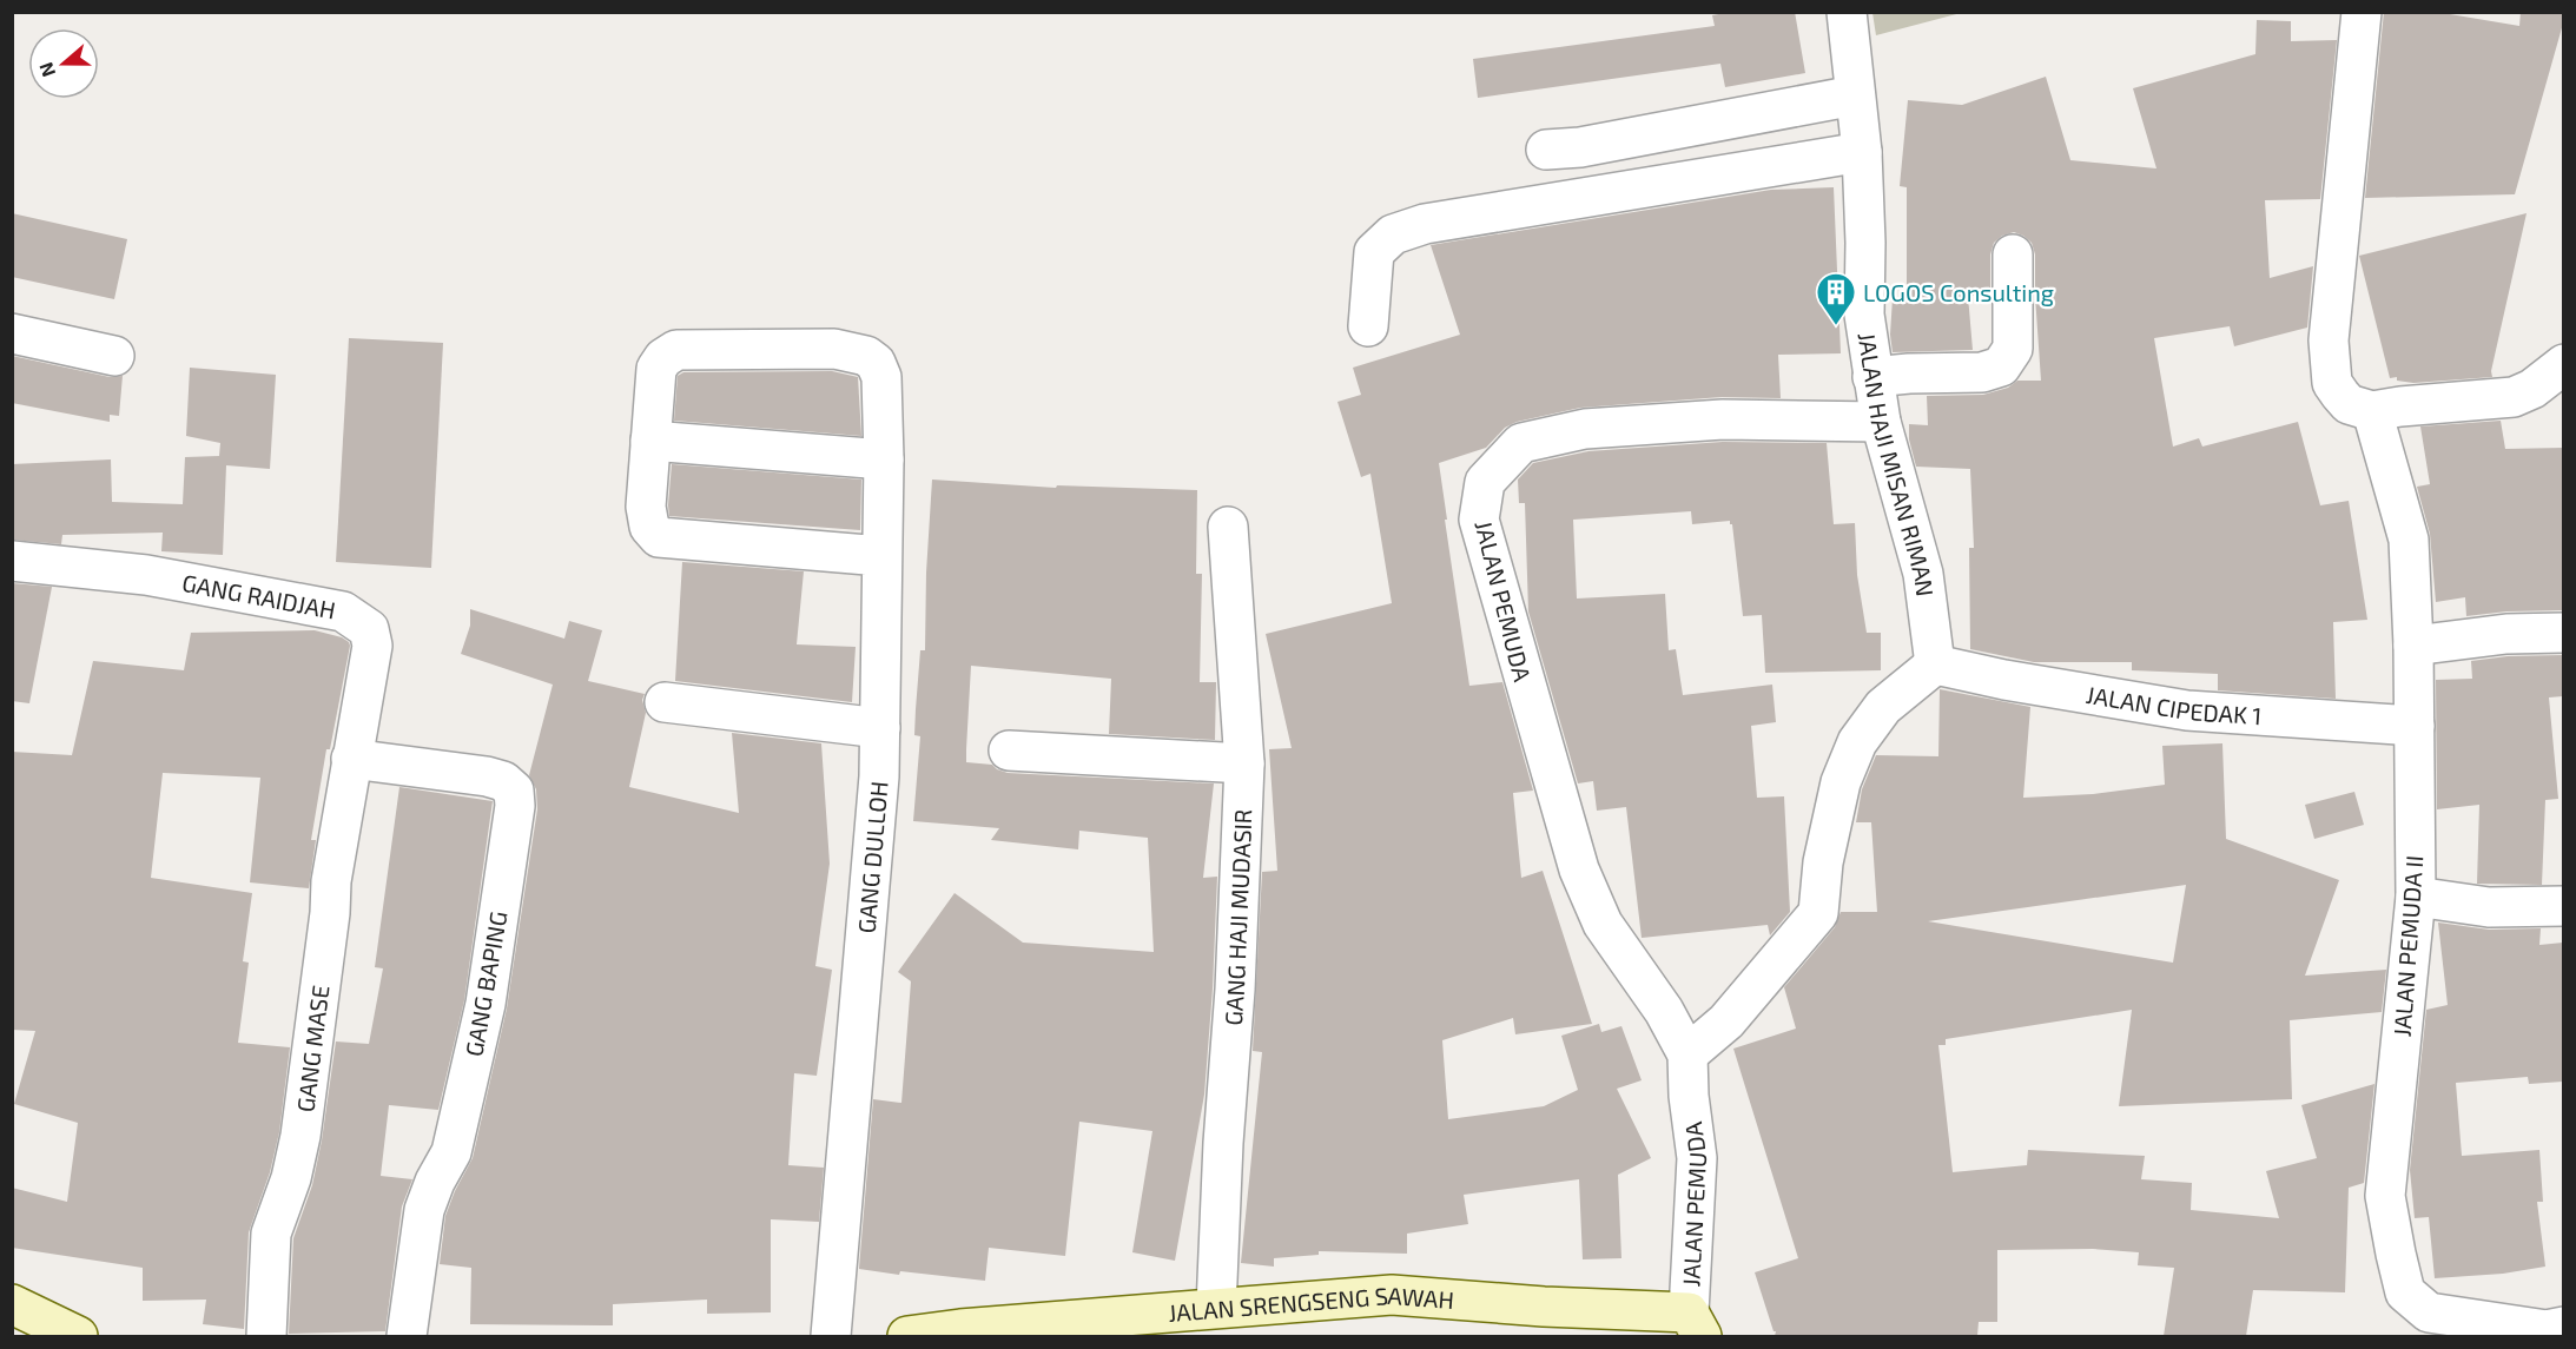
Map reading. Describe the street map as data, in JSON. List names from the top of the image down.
{
  "streets": {
    "street": [
      "JALAN HAJI MISAN RIMAN",
      "GANG RAIDJAH",
      "JALAN PEMUDA",
      "JALAN CIPEDAK 1",
      "GANG DULLOH",
      "GANG HAJI MUDASIR",
      "JALAN PEMUDA II",
      "GANG BAPING",
      "GANG MASE",
      "JALAN SRENGSENG SAWAH"
    ]
  },
  "crossings": [
    ["JALAN HAJI MISAN RIMAN", "JALAN PEMUDA"],
    ["JALAN HAJI MISAN RIMAN", "JALAN CIPEDAK 1"],
    ["GANG RAIDJAH", "GANG BAPING"],
    ["GANG RAIDJAH", "GANG MASE"],
    ["JALAN PEMUDA", "JALAN SRENGSENG SAWAH"],
    ["JALAN CIPEDAK 1", "JALAN PEMUDA II"],
    ["GANG HAJI MUDASIR", "JALAN SRENGSENG SAWAH"],
    ["GANG BAPING", "GANG MASE"]
  ],
  "places": {
    "building": ["LOGOS Consulting"]
  },
  "north": "left"
}
